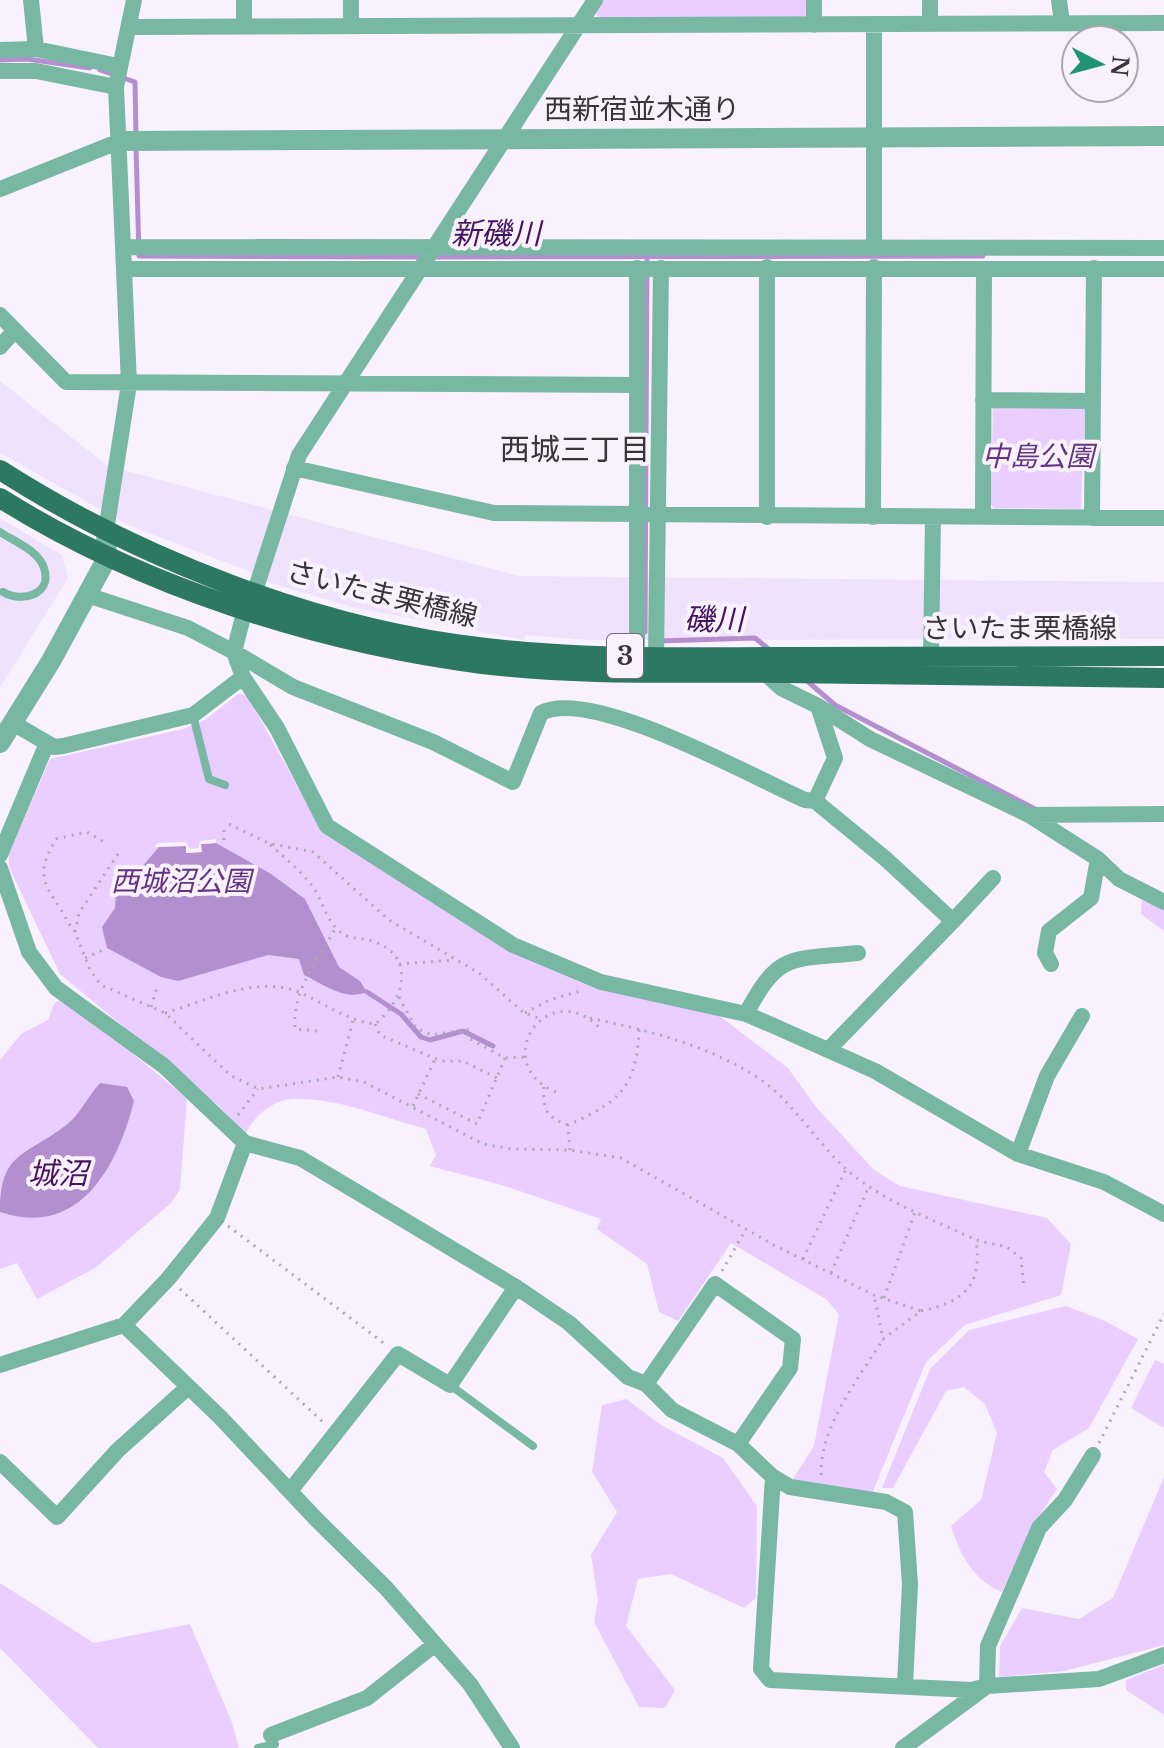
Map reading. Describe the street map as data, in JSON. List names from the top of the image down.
{
  "streets": {
    "main road": ["さいたま栗橋線", "3"],
    "street": ["西新宿並木通り"]
  },
  "districts": ["西城三丁目"],
  "water": ["新磯川", "磯川", "城沼"],
  "parks": ["中島公園", "西城沼公園"],
  "north": "right"
}
